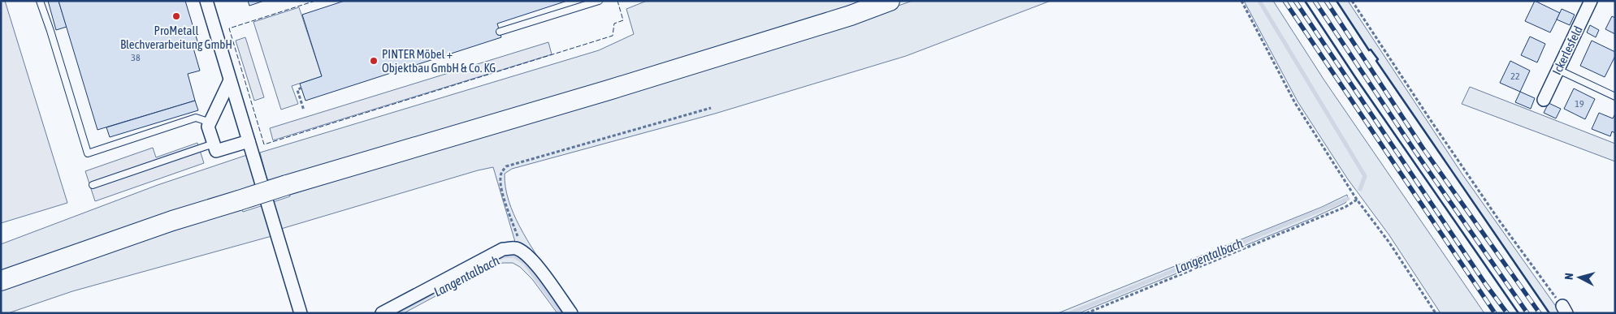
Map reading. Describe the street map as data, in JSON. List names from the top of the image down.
{
  "streets": {
    "street": ["Ickerlesfeld"]
  },
  "water": ["Langentalbach"],
  "places": ["ProMetall Blechverarbeitung GmbH", "PINTER Möbel + Objektbau GmbH & Co. KG"],
  "house_numbers": ["38", "22", "19"],
  "north": "left"
}
